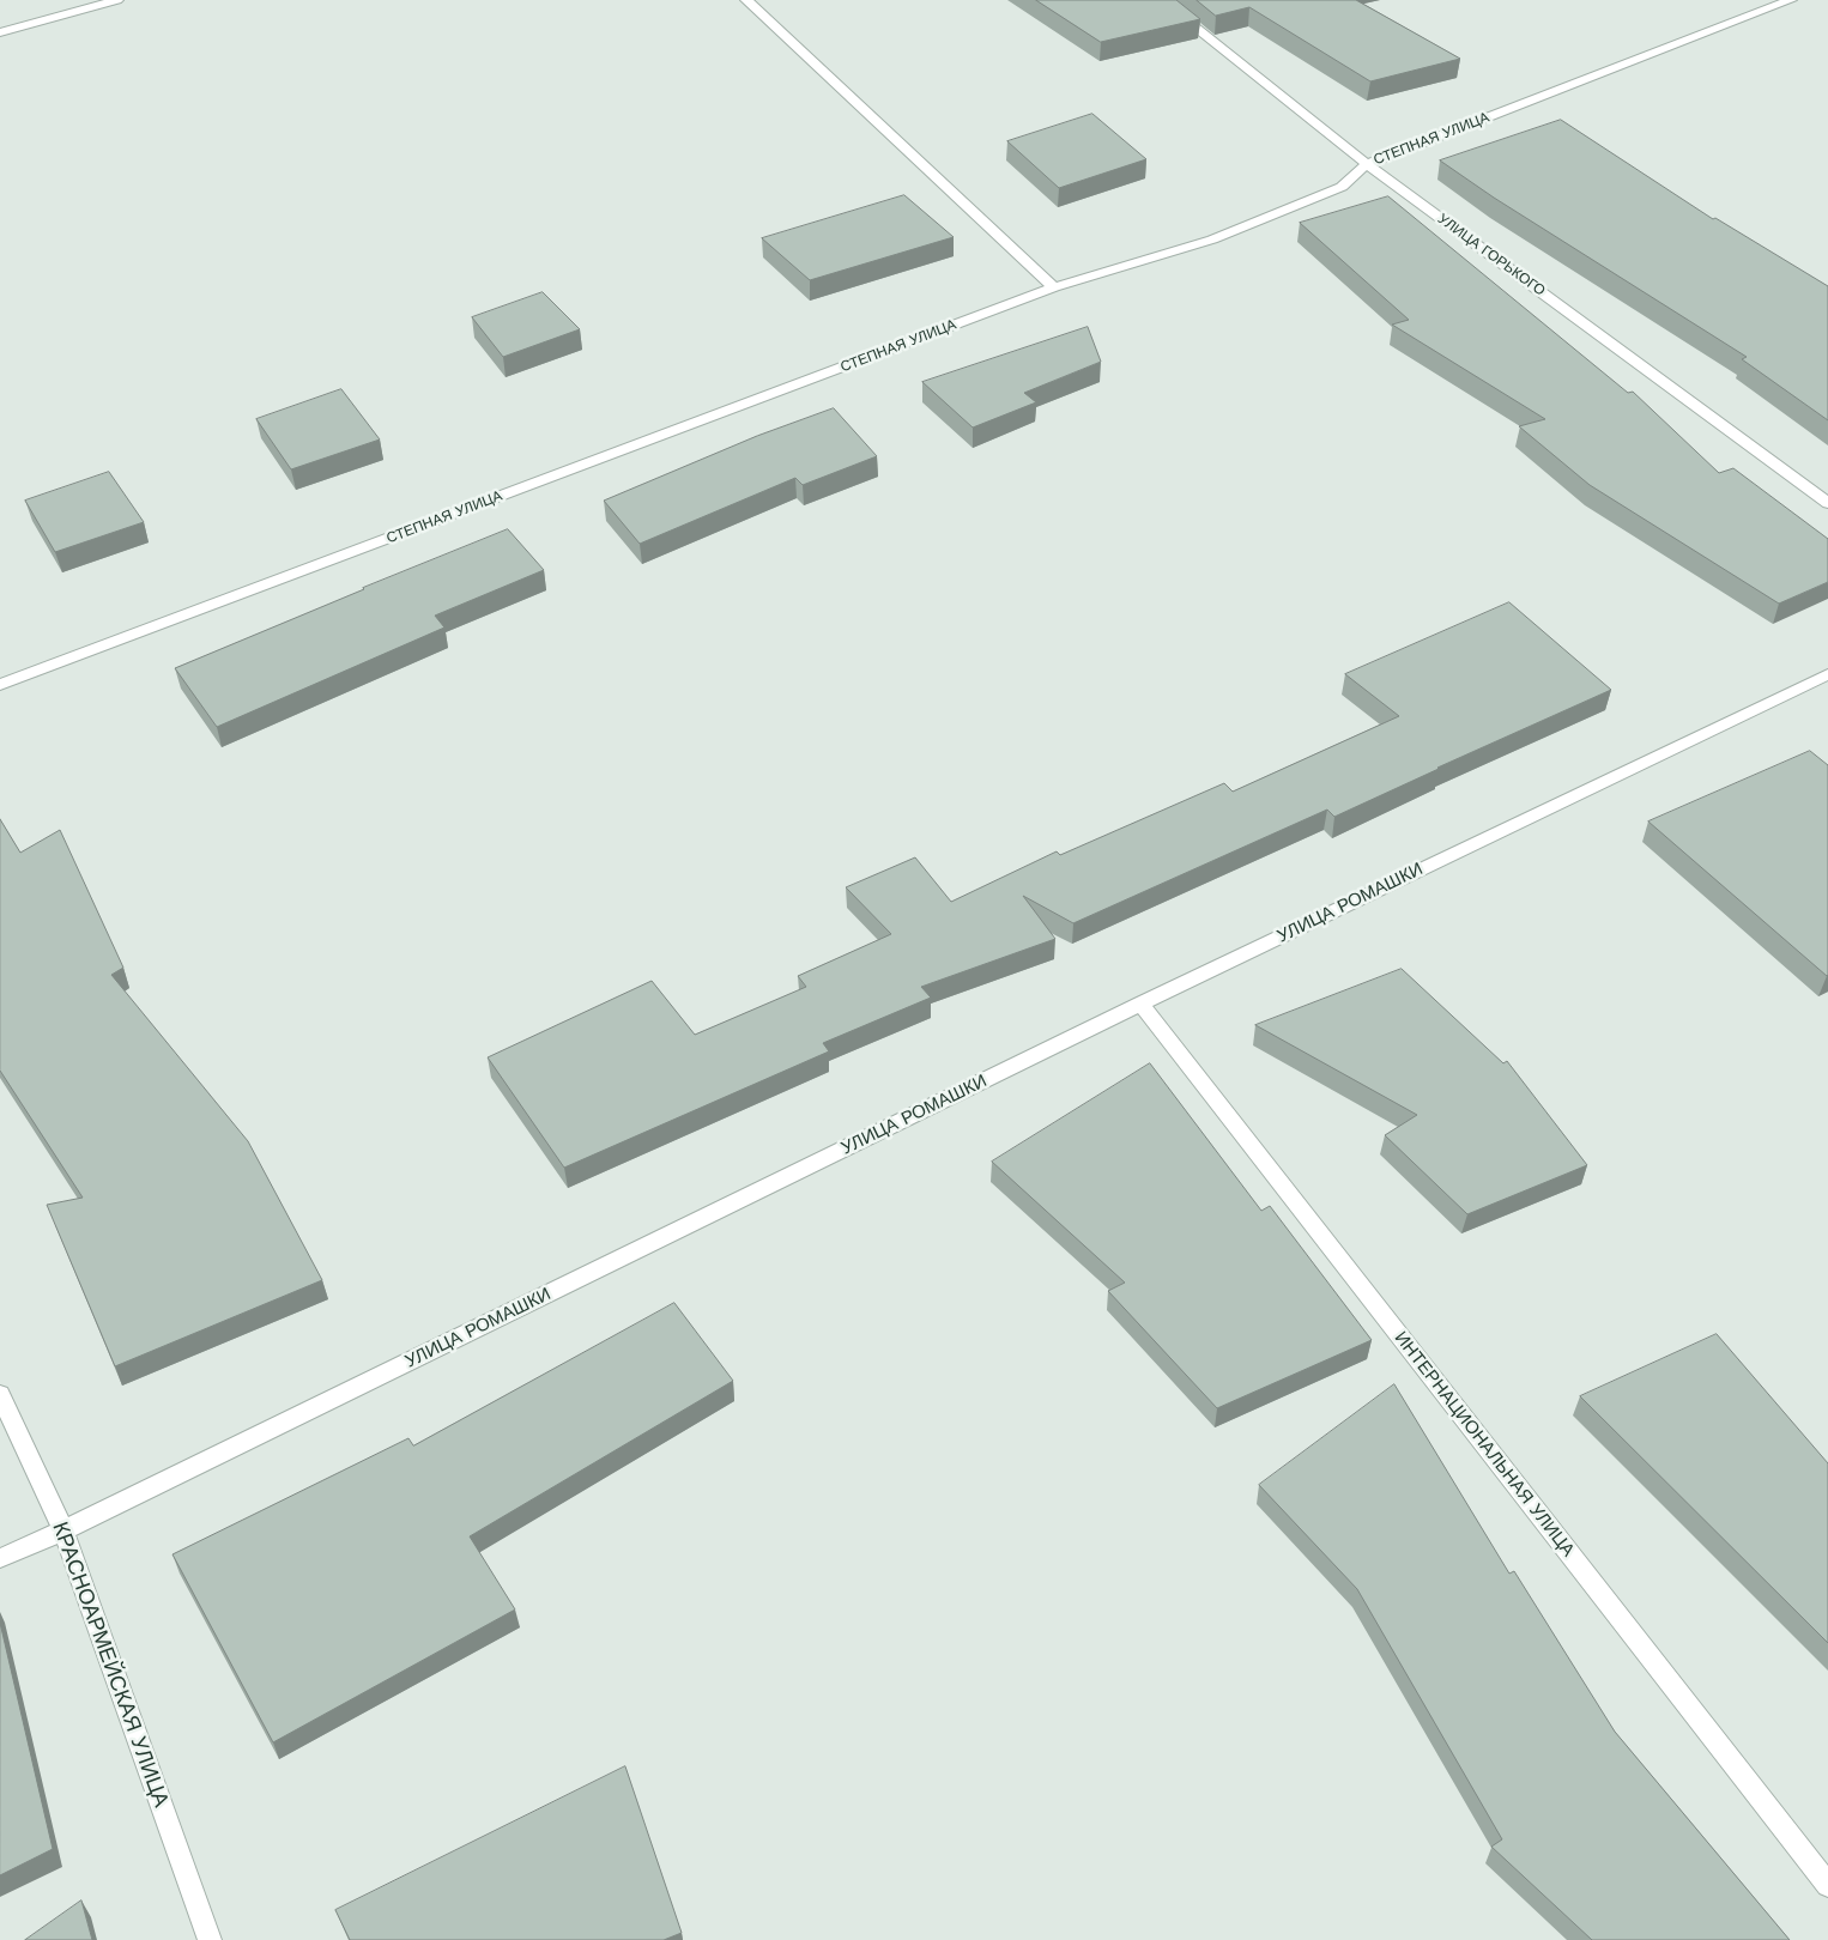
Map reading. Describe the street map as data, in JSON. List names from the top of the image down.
{
  "streets": {
    "street": [
      "СТЕПНАЯ УЛИЦА",
      "УЛИЦА ГОРЬКОГО",
      "УЛИЦА РОМАШКИ",
      "ИНТЕРНАЦИОНАЛЬНАЯ УЛИЦА",
      "КРАСНОАРМЕЙСКАЯ УЛИЦА"
    ]
  },
  "crossings": [
    ["СТЕПНАЯ УЛИЦА", "УЛИЦА ГОРЬКОГО"],
    ["УЛИЦА РОМАШКИ", "ИНТЕРНАЦИОНАЛЬНАЯ УЛИЦА"],
    ["УЛИЦА РОМАШКИ", "КРАСНОАРМЕЙСКАЯ УЛИЦА"]
  ]
}
